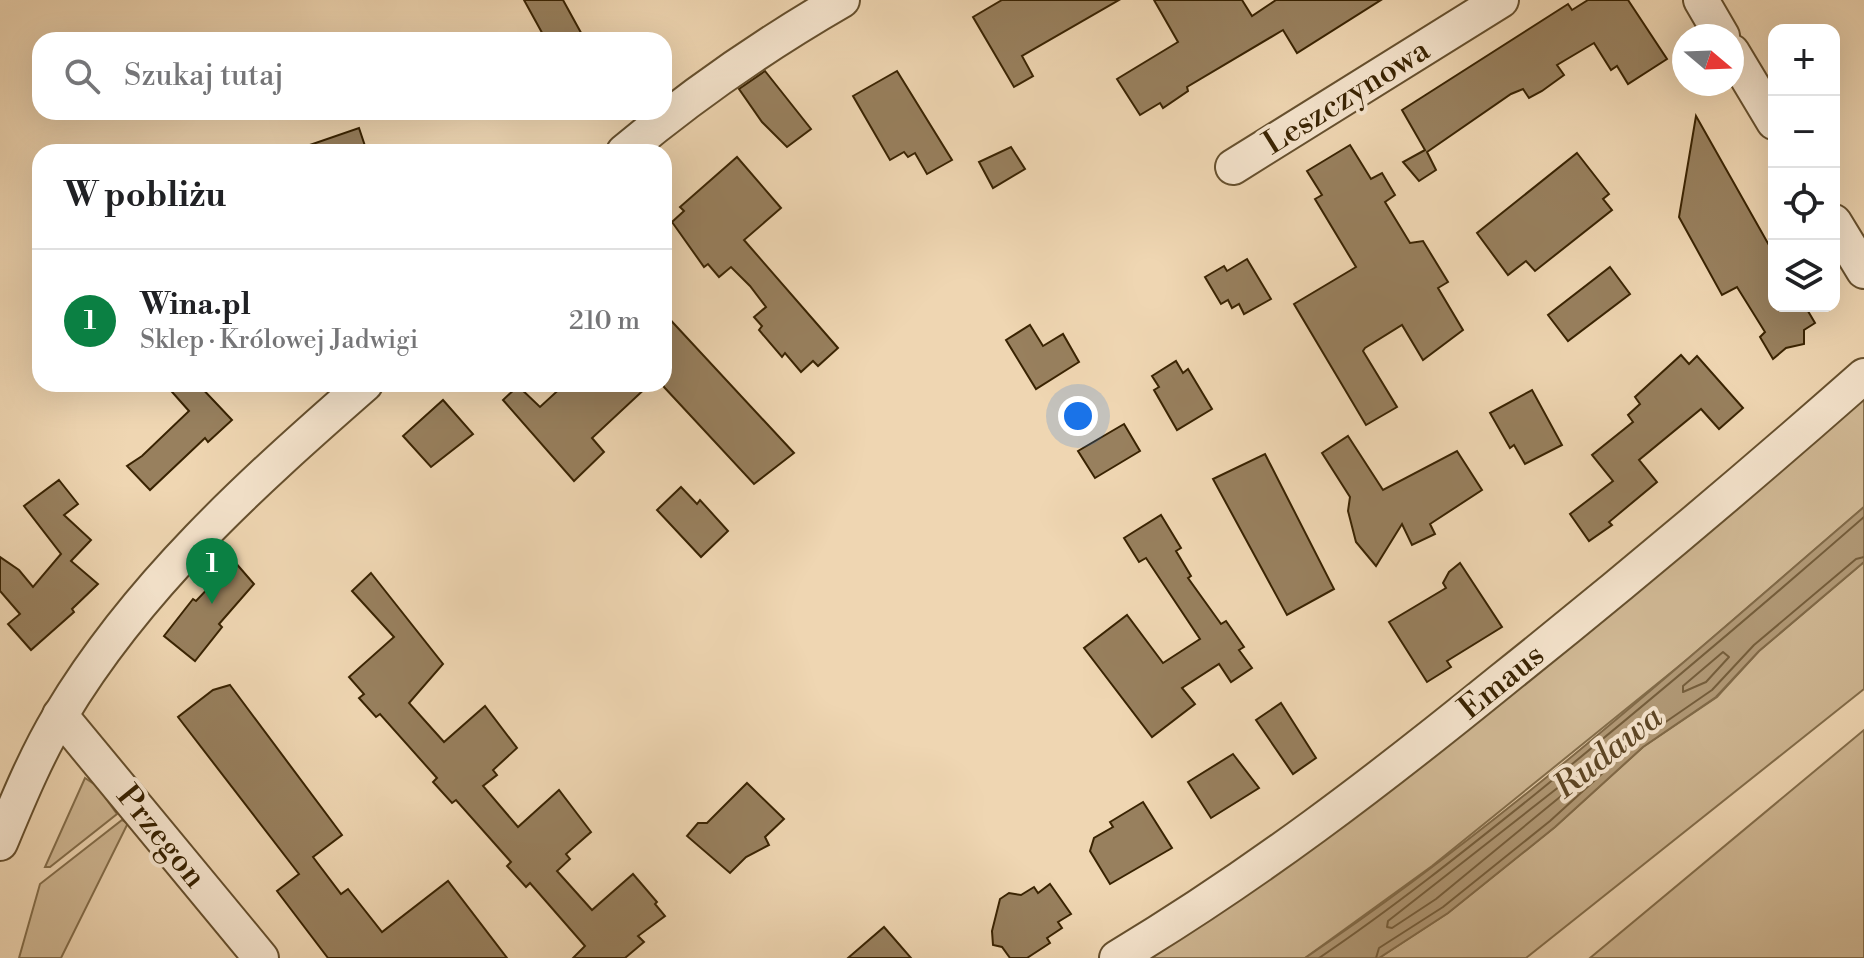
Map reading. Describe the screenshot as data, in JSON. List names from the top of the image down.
{
  "streets": {
    "street": ["Leszczynowa", "Emaus", "Przegon"]
  },
  "water": ["Rudawa"],
  "north": "right",
  "page": {
    "map_buttons": ["+", "−"],
    "search": "Szukaj tutaj",
    "heading": "W pobliżu",
    "list": [
      {
        "mark": "1",
        "name": "Wina.pl",
        "note": "Sklep · Królowej Jadwigi",
        "value": "210 m"
      }
    ],
    "pins": "1"
  }
}
